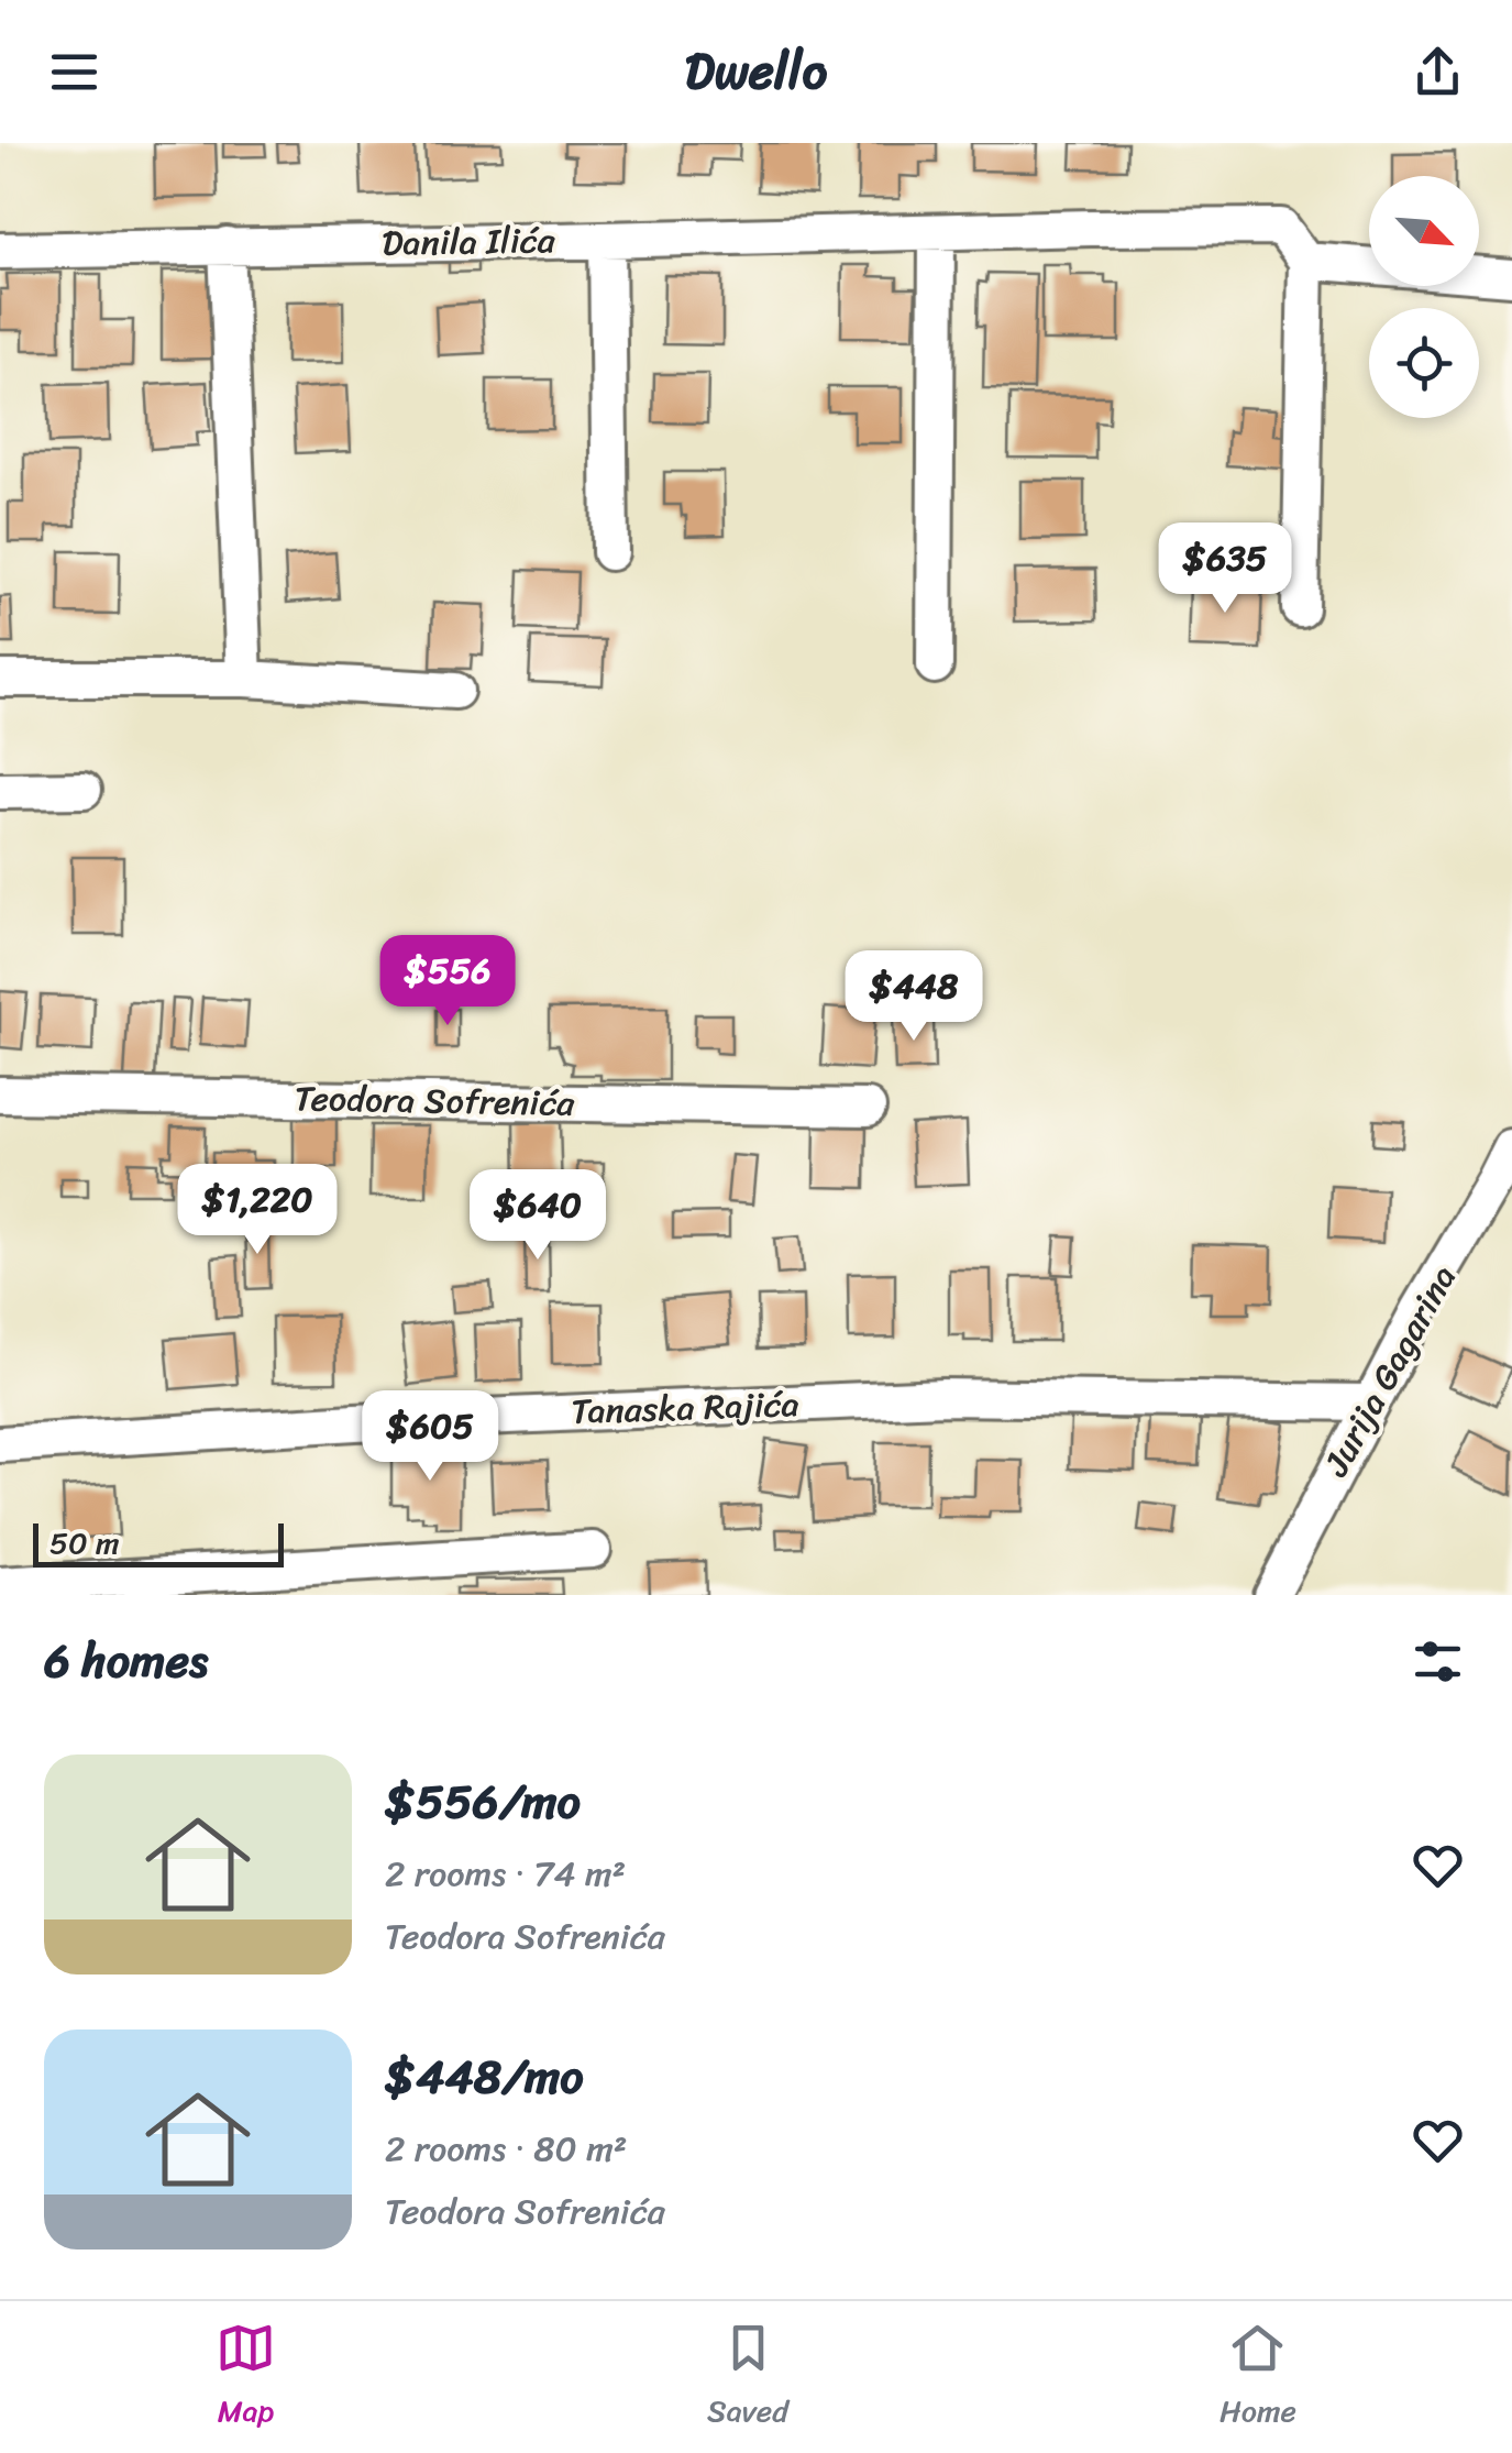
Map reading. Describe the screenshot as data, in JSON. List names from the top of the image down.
{
  "streets": {
    "street": [
      "Danila Ilića",
      "Teodora Sofrenića",
      "Jurija Gagarina",
      "Tanaska Rajića"
    ]
  },
  "crossings": [
    ["Jurija Gagarina", "Tanaska Rajića"]
  ],
  "scale_bar": "50 m",
  "north": "bottom right",
  "page": {
    "header": "Dwello",
    "price": [
      "$635",
      "$556",
      "$448",
      "$1,220",
      "$640",
      "$605"
    ],
    "scale": "50 m",
    "heading": "6 homes",
    "list": [
      {
        "name": "$556/mo",
        "note": "2 rooms · 74 m² · Teodora Sofrenića"
      },
      {
        "name": "$448/mo",
        "note": "2 rooms · 80 m² · Teodora Sofrenića"
      }
    ],
    "tabs": ["Map", "Saved", "Home"]
  }
}
